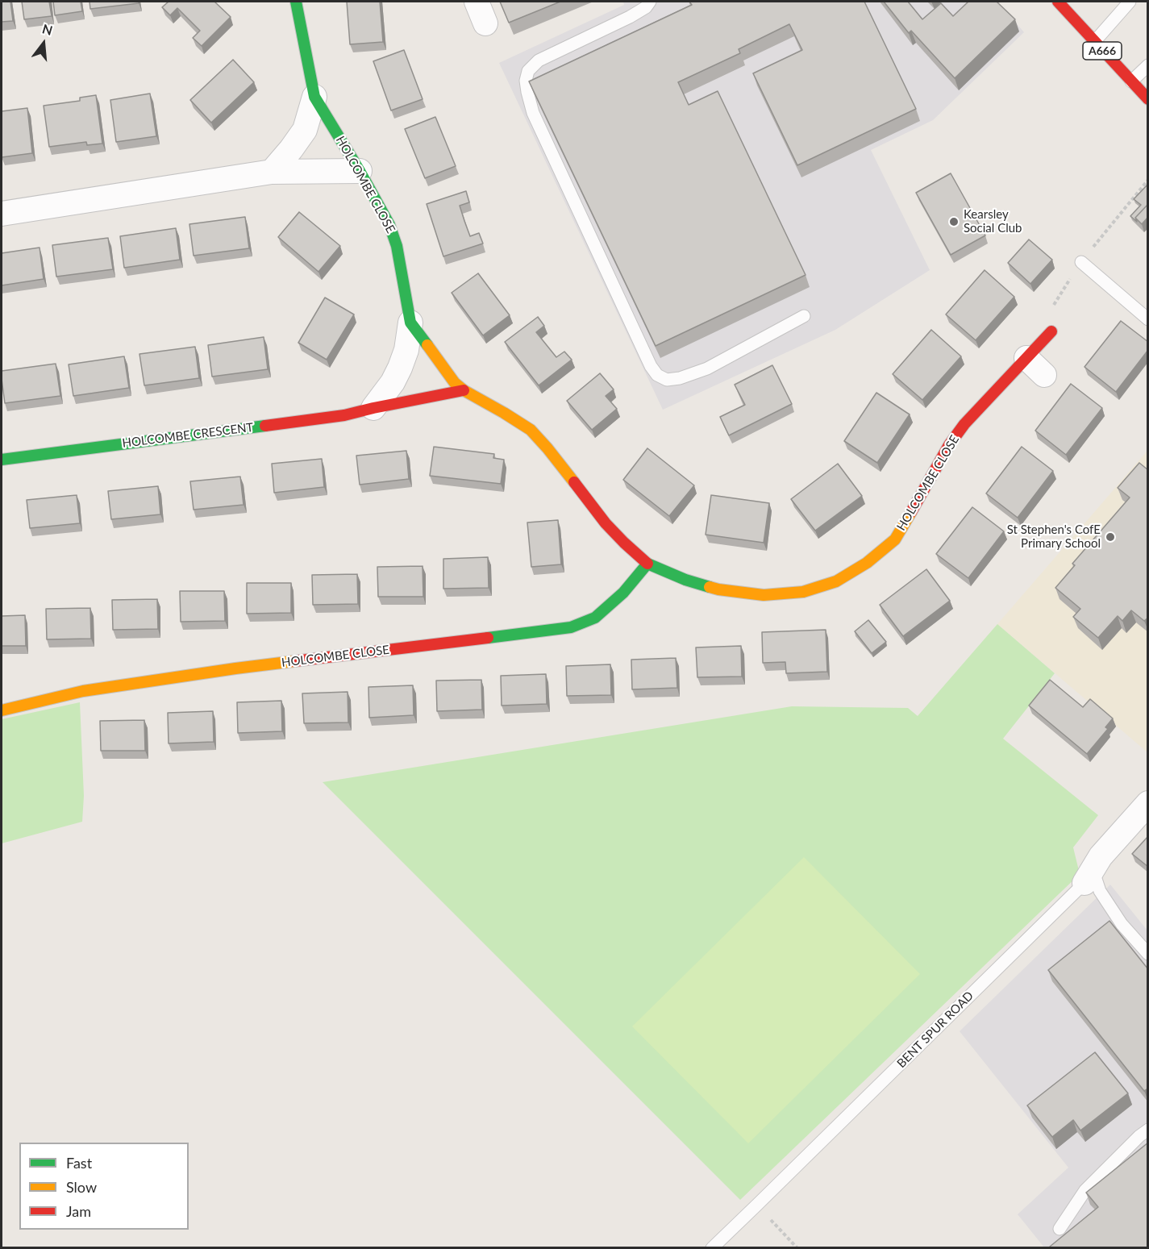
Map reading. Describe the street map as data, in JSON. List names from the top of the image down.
{
  "streets": {
    "street": [
      "A666",
      "HOLCOMBE CLOSE",
      "HOLCOMBE CRESCENT",
      "BENT SPUR ROAD"
    ]
  },
  "crossings": [
    ["HOLCOMBE CLOSE", "HOLCOMBE CRESCENT"]
  ],
  "places": ["Kearsley Social Club", "St Stephen's CofE Primary School"],
  "legend": ["Fast", "Slow", "Jam"],
  "north": "top"
}
